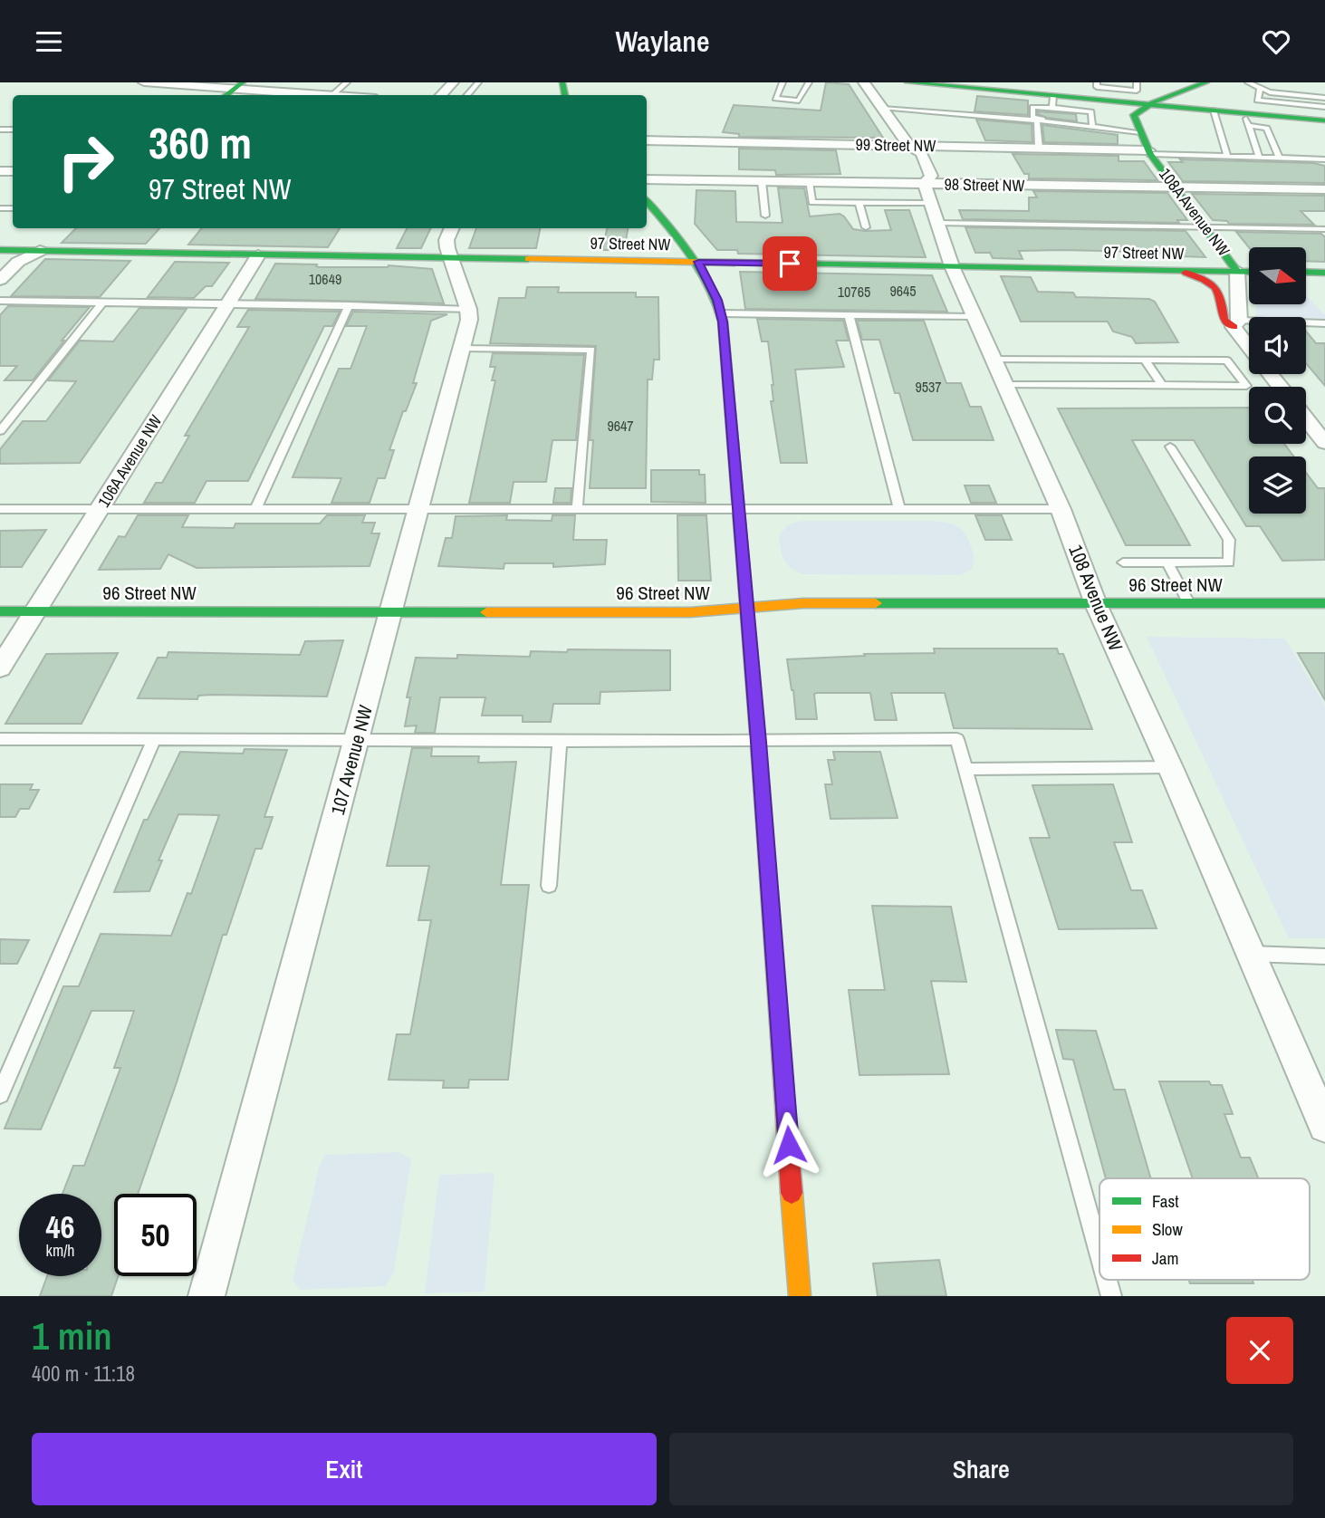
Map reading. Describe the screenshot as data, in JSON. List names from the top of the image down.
{
  "streets": {
    "main road": ["108A Avenue NW", "97 Street NW", "96 Street NW"],
    "street": [
      "99 Street NW",
      "98 Street NW",
      "106A Avenue NW",
      "108 Avenue NW",
      "107 Avenue NW"
    ]
  },
  "crossings": [
    ["99 Street NW", "108A Avenue NW"],
    ["99 Street NW", "108 Avenue NW"],
    ["98 Street NW", "108A Avenue NW"],
    ["98 Street NW", "108 Avenue NW"],
    ["108A Avenue NW", "97 Street NW"],
    ["97 Street NW", "106A Avenue NW"],
    ["97 Street NW", "108 Avenue NW"],
    ["97 Street NW", "107 Avenue NW"],
    ["106A Avenue NW", "96 Street NW"],
    ["96 Street NW", "108 Avenue NW"],
    ["96 Street NW", "107 Avenue NW"]
  ],
  "house_numbers": [
    "10649",
    "9645",
    "10765",
    "9537",
    "9647"
  ],
  "legend": ["Fast", "Slow", "Jam"],
  "north": "right",
  "page": {
    "header": "Waylane",
    "turn": ["360 m", "97 Street NW"],
    "speed": "46 km/h",
    "limit": "50",
    "heading": ["1 min", "400 m · 11:18"],
    "buttons": ["Exit", "Share"]
  }
}
